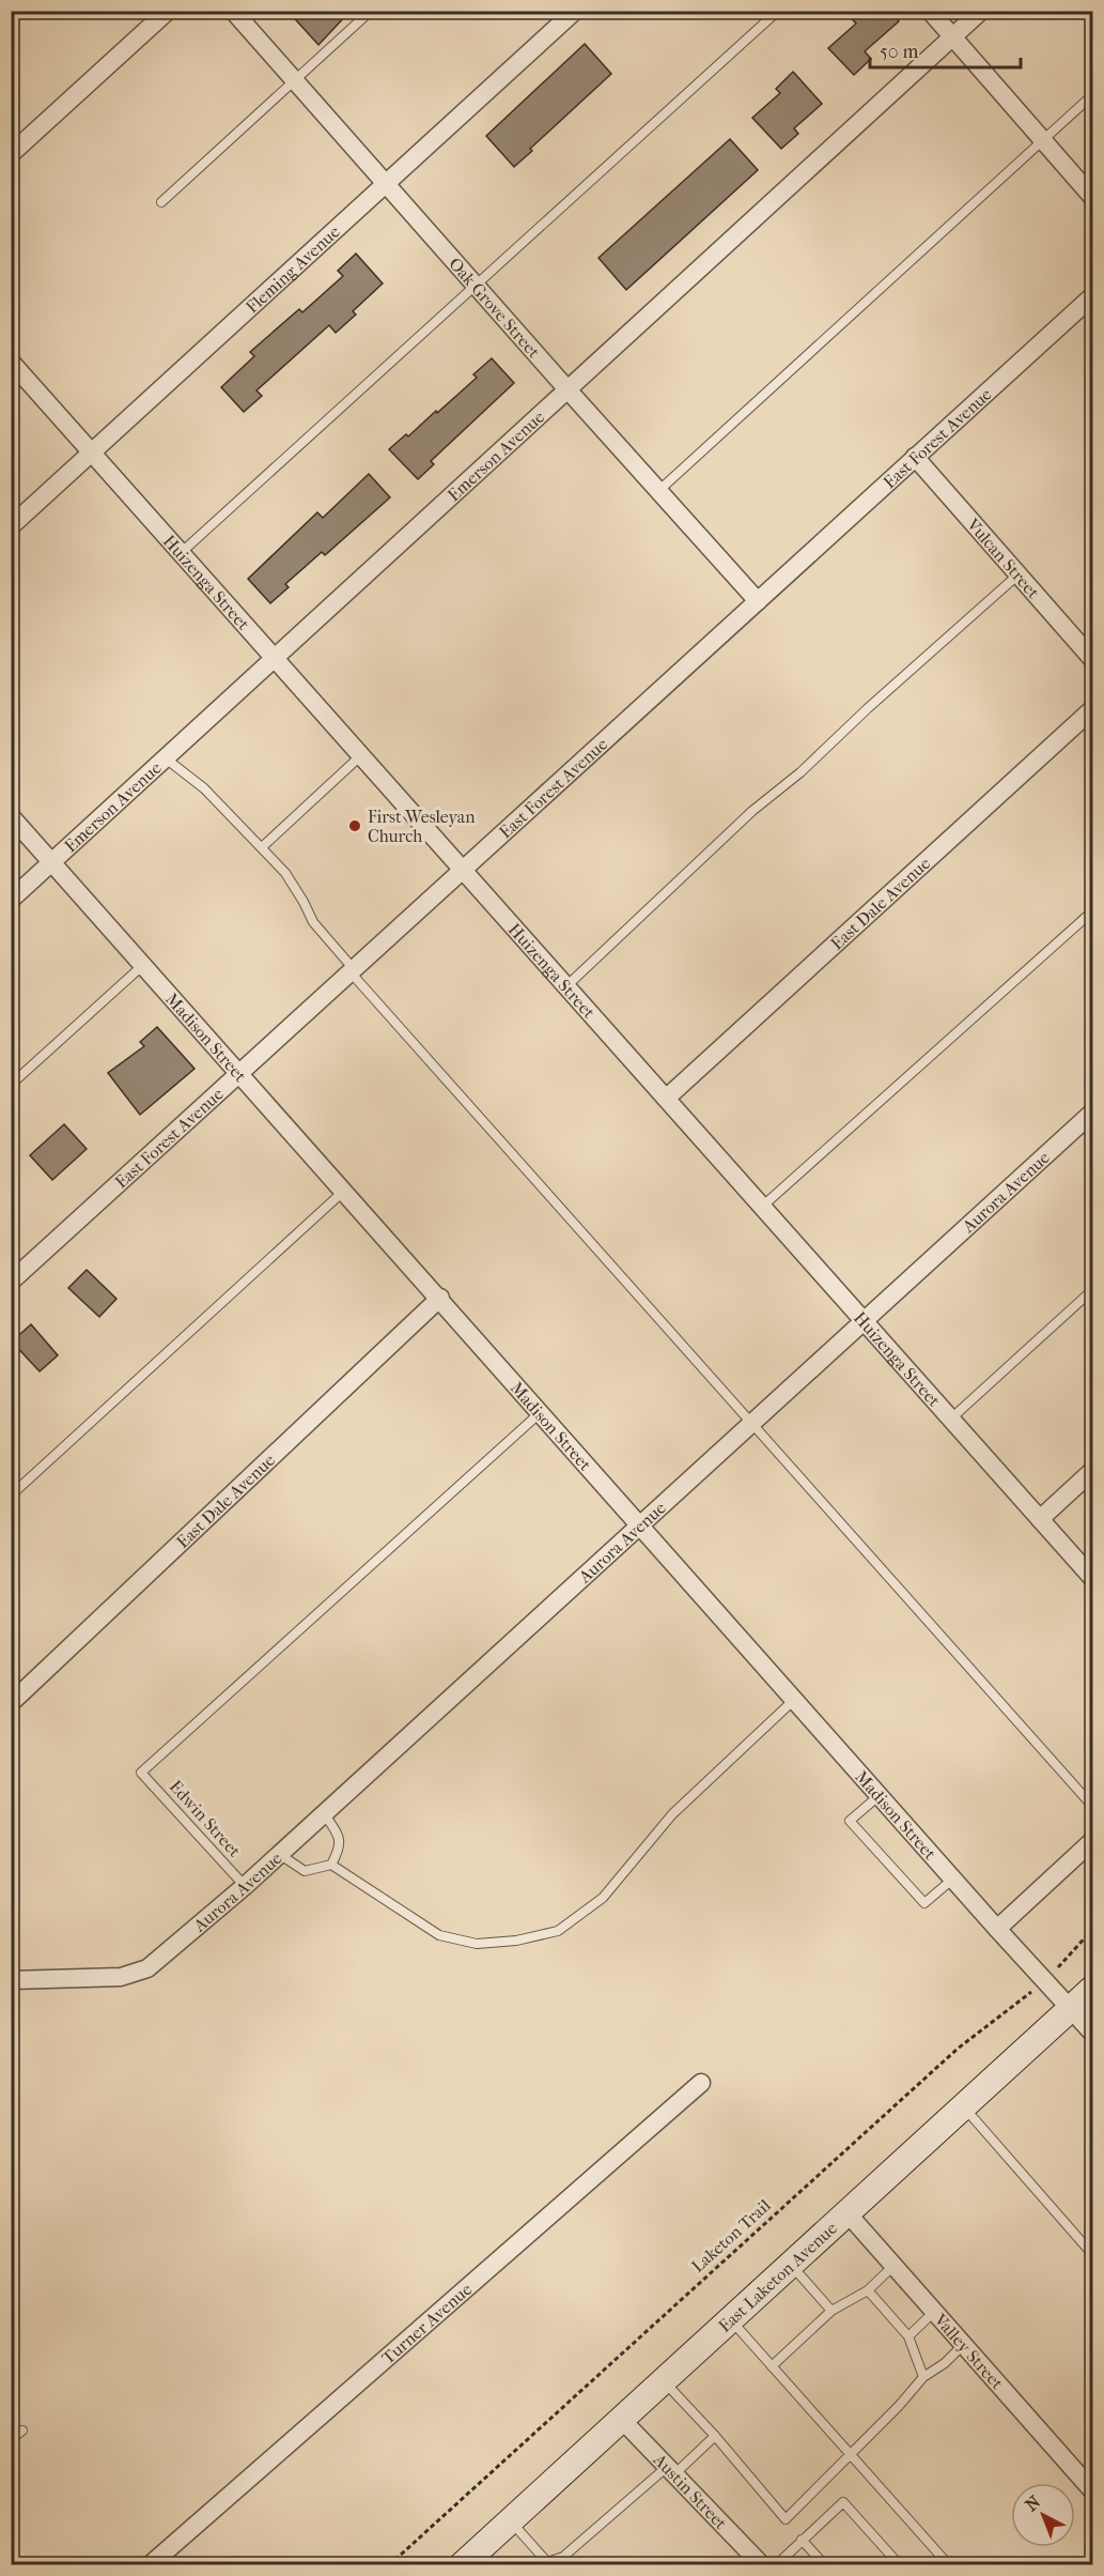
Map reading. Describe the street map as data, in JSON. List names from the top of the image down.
{
  "streets": {
    "main road": ["East Laketon Avenue"],
    "street": [
      "Fleming Avenue",
      "Oak Grove Street",
      "East Forest Avenue",
      "Emerson Avenue",
      "Vulcan Street",
      "Huizenga Street",
      "East Dale Avenue",
      "Madison Street",
      "Aurora Avenue",
      "Turner Avenue",
      "Valley Street",
      "Austin Street"
    ],
    "lane": ["Edwin Street"],
    "path": ["Laketon Trail"]
  },
  "crossings": [
    ["Fleming Avenue", "Oak Grove Street"],
    ["Fleming Avenue", "Huizenga Street"],
    ["Oak Grove Street", "East Forest Avenue"],
    ["Oak Grove Street", "Emerson Avenue"],
    ["East Forest Avenue", "Vulcan Street"],
    ["East Forest Avenue", "Huizenga Street"],
    ["East Forest Avenue", "Madison Street"],
    ["Emerson Avenue", "Huizenga Street"],
    ["Emerson Avenue", "Madison Street"],
    ["Huizenga Street", "East Dale Avenue"],
    ["Huizenga Street", "Aurora Avenue"],
    ["East Dale Avenue", "Madison Street"],
    ["Madison Street", "Aurora Avenue"],
    ["Madison Street", "Edwin Street"],
    ["Madison Street", "Laketon Trail"],
    ["Madison Street", "East Laketon Avenue"],
    ["Aurora Avenue", "Edwin Street"],
    ["East Laketon Avenue", "Valley Street"],
    ["East Laketon Avenue", "Austin Street"]
  ],
  "places": ["First Wesleyan Church"],
  "scale_bar": "50 m",
  "north": "top left"
}
